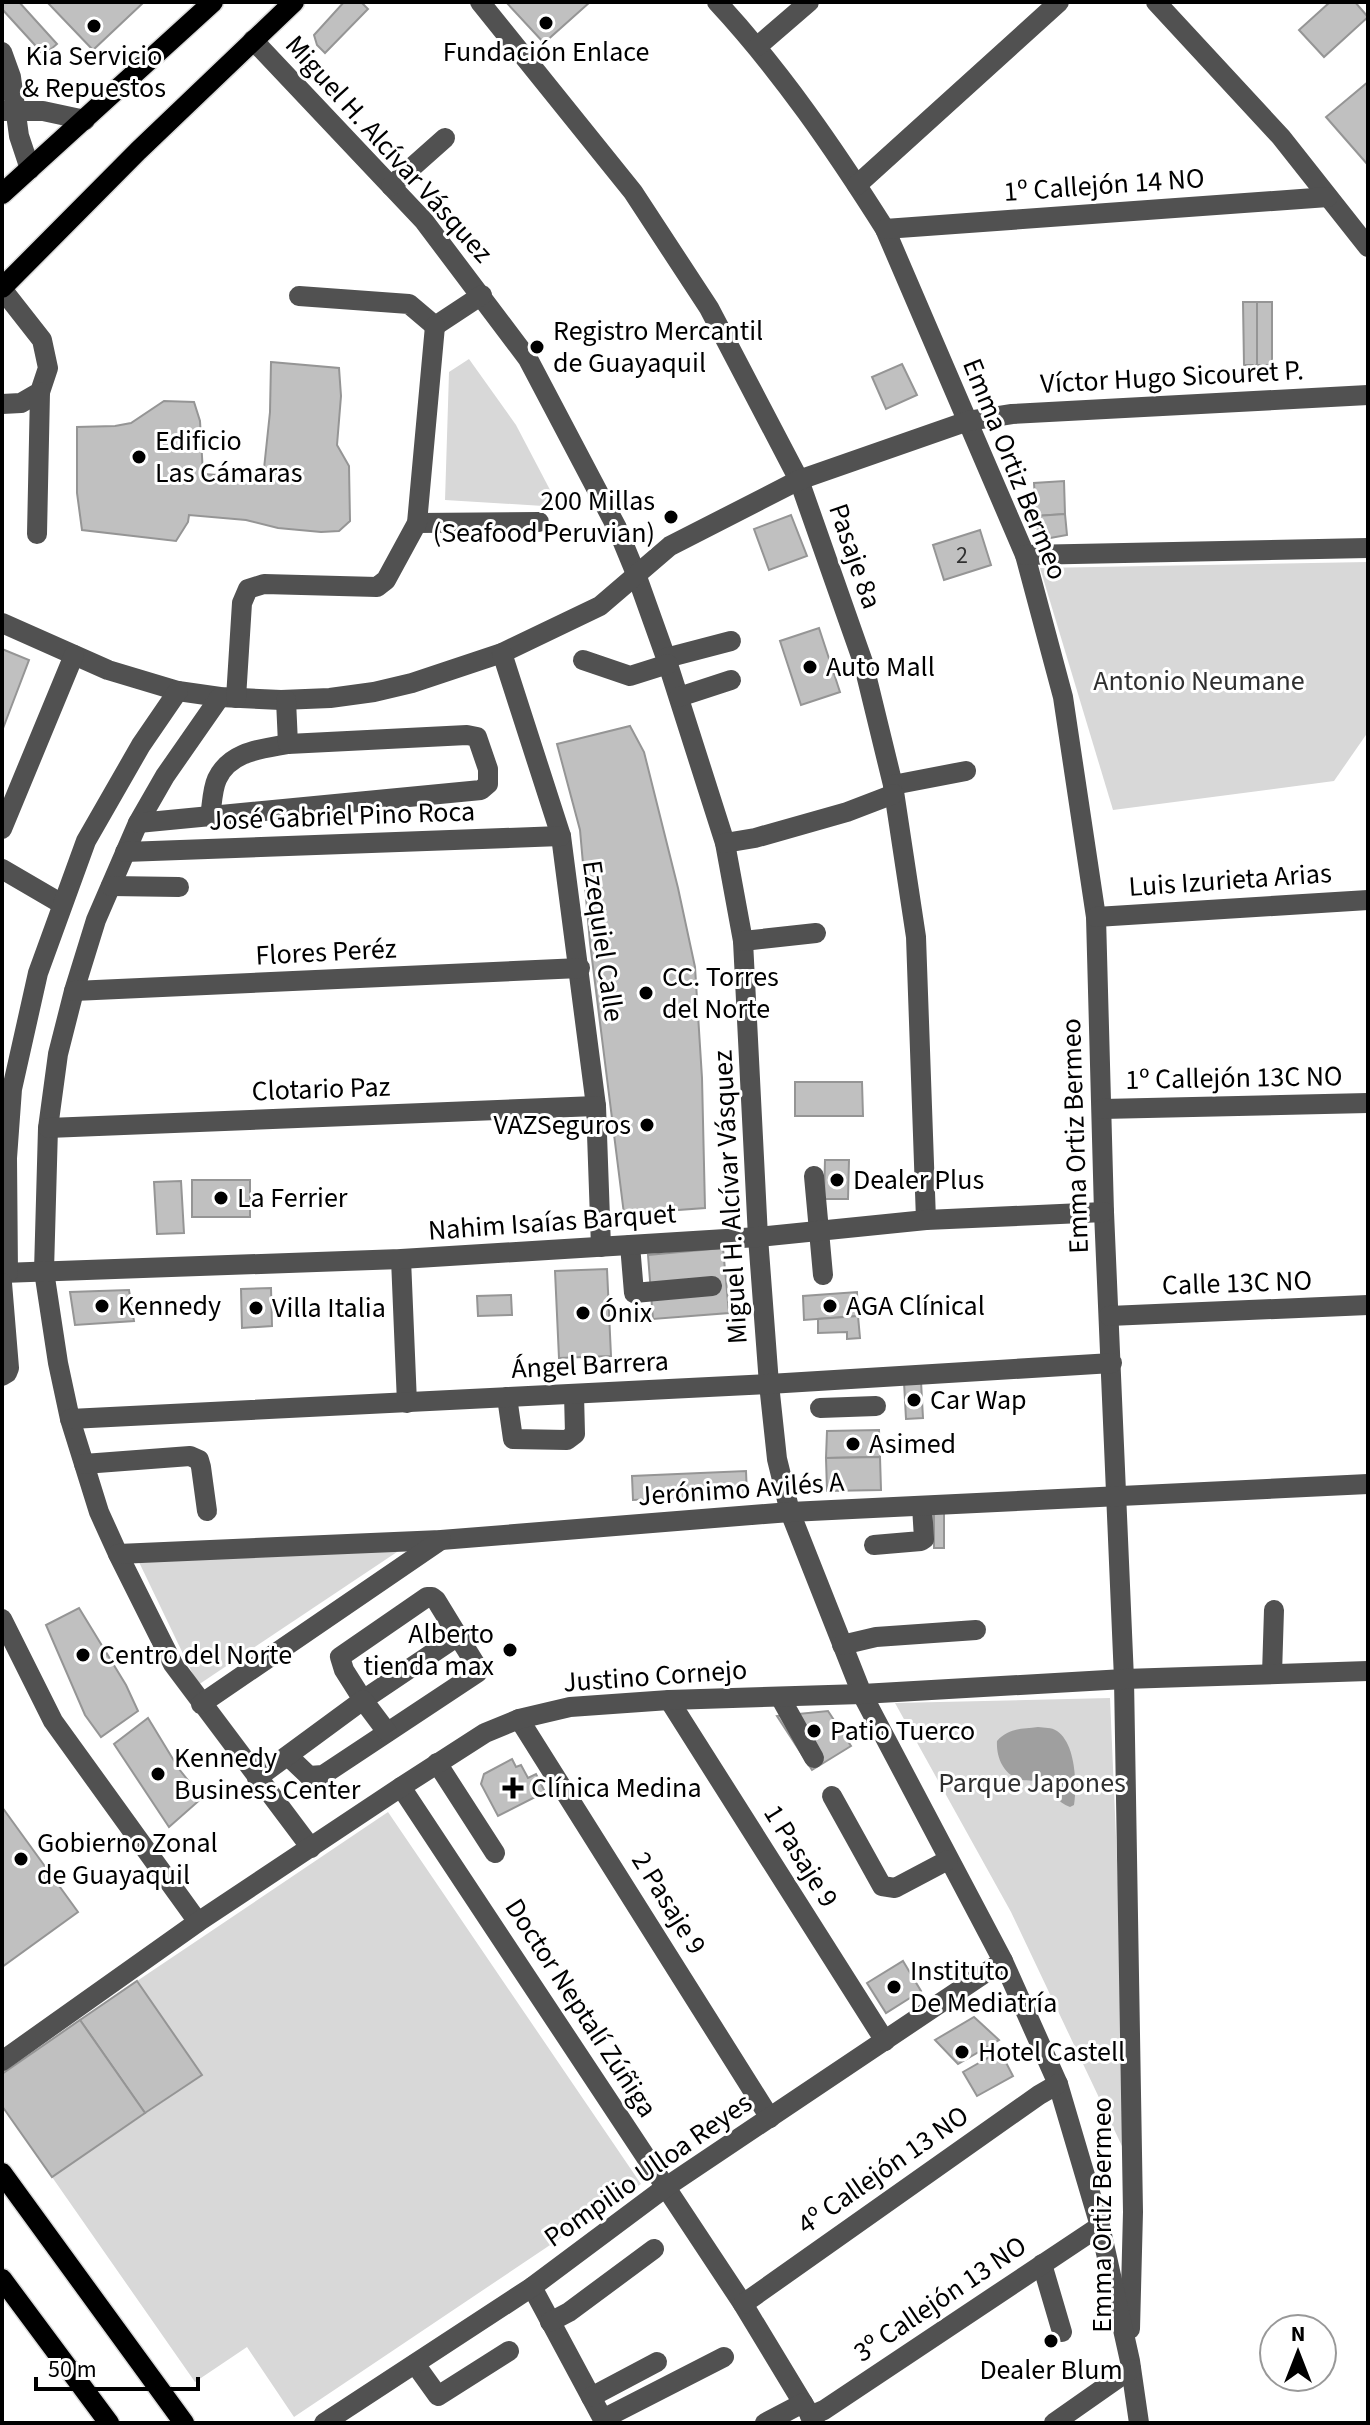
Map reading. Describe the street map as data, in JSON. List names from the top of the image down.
{
  "streets": {
    "street": [
      "Miguel H. Alcívar Vásquez",
      "1º Callejón 14 NO",
      "Víctor Hugo Sicouret P.",
      "Emma Ortiz Bermeo",
      "Pasaje 8a",
      "José Gabriel Pino Roca",
      "Luis Izurieta Arias",
      "Ezequiel Calle",
      "Flores Peréz",
      "1º Callejón 13C NO",
      "Clotario Paz",
      "Nahim Isaías Barquet",
      "Calle 13C NO",
      "Ángel Barrera",
      "Jerónimo Avilés A",
      "Justino Cornejo",
      "1 Pasaje 9",
      "2 Pasaje 9",
      "Doctor Neptalí Zúñiga",
      "Pompilio Ulloa Reyes",
      "4º Callejón 13 NO",
      "3º Callejón 13 NO"
    ]
  },
  "crossings": [
    ["Miguel H. Alcívar Vásquez", "Víctor Hugo Sicouret P."],
    ["Miguel H. Alcívar Vásquez", "Emma Ortiz Bermeo"],
    ["Miguel H. Alcívar Vásquez", "Nahim Isaías Barquet"],
    ["Miguel H. Alcívar Vásquez", "Ángel Barrera"],
    ["Miguel H. Alcívar Vásquez", "Jerónimo Avilés A"],
    ["Miguel H. Alcívar Vásquez", "Justino Cornejo"],
    ["Miguel H. Alcívar Vásquez", "Pompilio Ulloa Reyes"],
    ["Miguel H. Alcívar Vásquez", "4º Callejón 13 NO"],
    ["Miguel H. Alcívar Vásquez", "3º Callejón 13 NO"],
    ["1º Callejón 14 NO", "Emma Ortiz Bermeo"],
    ["Víctor Hugo Sicouret P.", "Emma Ortiz Bermeo"],
    ["Víctor Hugo Sicouret P.", "Pasaje 8a"],
    ["Víctor Hugo Sicouret P.", "Ezequiel Calle"],
    ["Emma Ortiz Bermeo", "Luis Izurieta Arias"],
    ["Emma Ortiz Bermeo", "1º Callejón 13C NO"],
    ["Emma Ortiz Bermeo", "Nahim Isaías Barquet"],
    ["Emma Ortiz Bermeo", "Calle 13C NO"],
    ["Emma Ortiz Bermeo", "Ángel Barrera"],
    ["Emma Ortiz Bermeo", "Jerónimo Avilés A"],
    ["Emma Ortiz Bermeo", "Justino Cornejo"],
    ["Pasaje 8a", "Nahim Isaías Barquet"],
    ["José Gabriel Pino Roca", "Ezequiel Calle"],
    ["Ezequiel Calle", "Flores Peréz"],
    ["Ezequiel Calle", "Clotario Paz"],
    ["Ezequiel Calle", "Nahim Isaías Barquet"],
    ["Justino Cornejo", "1 Pasaje 9"],
    ["Justino Cornejo", "2 Pasaje 9"],
    ["Justino Cornejo", "Doctor Neptalí Zúñiga"],
    ["1 Pasaje 9", "Pompilio Ulloa Reyes"],
    ["2 Pasaje 9", "Pompilio Ulloa Reyes"],
    ["Doctor Neptalí Zúñiga", "Pompilio Ulloa Reyes"],
    ["Doctor Neptalí Zúñiga", "4º Callejón 13 NO"],
    ["Doctor Neptalí Zúñiga", "3º Callejón 13 NO"]
  ],
  "parks": ["Antonio Neumane", "Parque Japones"],
  "places": {
    "other": [
      "Fundación Enlace",
      "Kia Servicio & Repuestos",
      "Registro Mercantil de Guayaquil",
      "Edificio Las Cámaras",
      "200 Millas (Seafood Peruvian)",
      "Auto Mall",
      "CC. Torres del Norte",
      "VAZSeguros",
      "Dealer Plus",
      "La Ferrier",
      "Kennedy",
      "AGA Clínical",
      "Villa Italia",
      "Ónix",
      "Car Wap",
      "Asimed",
      "Alberto tienda max",
      "Centro del Norte",
      "Patio Tuerco",
      "Kennedy Business Center",
      "Gobierno Zonal de Guayaquil",
      "Instituto De Mediatría",
      "Hotel Castell",
      "Dealer Blum"
    ],
    "health": ["Clínica Medina"]
  },
  "house_numbers": ["2"],
  "scale_bar": "50 m",
  "north": "top"
}
